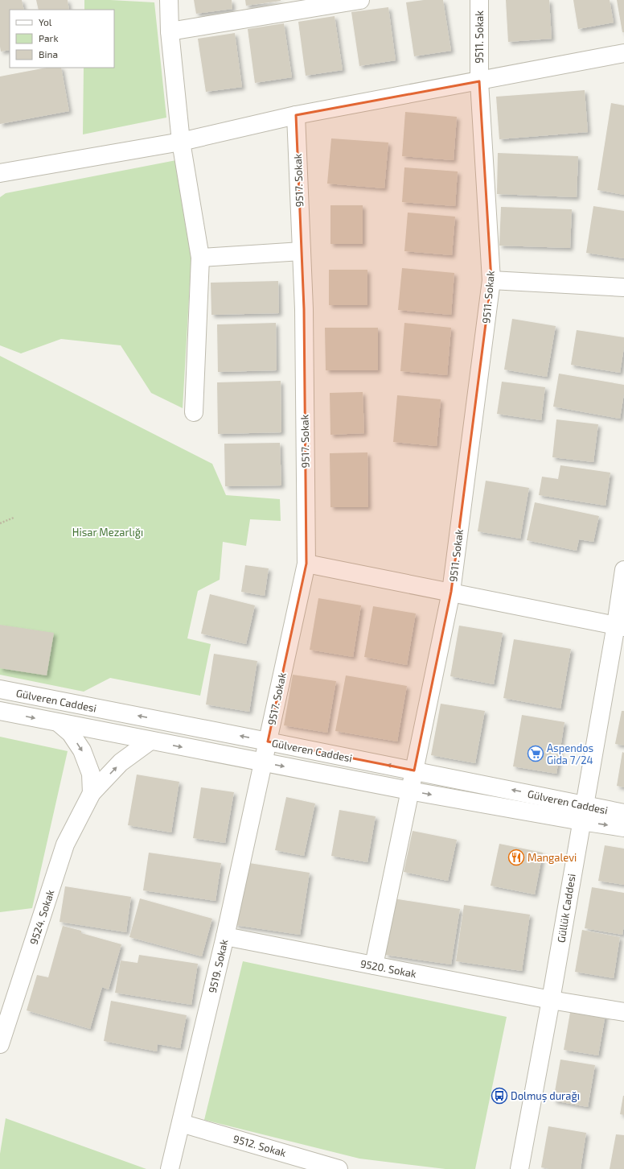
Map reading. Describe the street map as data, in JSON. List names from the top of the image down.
{
  "streets": {
    "street": [
      "9511. Sokak",
      "9517. Sokak",
      "Gülveren Caddesi",
      "Güllük Caddesi",
      "9524. Sokak",
      "9519. Sokak",
      "9520. Sokak",
      "9512. Sokak"
    ]
  },
  "crossings": [
    ["9511. Sokak", "Gülveren Caddesi"],
    ["9511. Sokak", "9520. Sokak"],
    ["9517. Sokak", "Gülveren Caddesi"],
    ["9517. Sokak", "9519. Sokak"],
    ["Gülveren Caddesi", "Güllük Caddesi"],
    ["Gülveren Caddesi", "9524. Sokak"],
    ["Gülveren Caddesi", "9519. Sokak"],
    ["Güllük Caddesi", "9520. Sokak"],
    ["9519. Sokak", "9520. Sokak"],
    ["9519. Sokak", "9512. Sokak"]
  ],
  "parks": ["Hisar Mezarlığı"],
  "places": {
    "supermarket": ["Aspendos Gida 7/24"],
    "restaurant": ["Mangalevi"],
    "bus stop": ["Dolmuş durağı"]
  },
  "legend": ["Yol", "Park", "Bina"]
}
